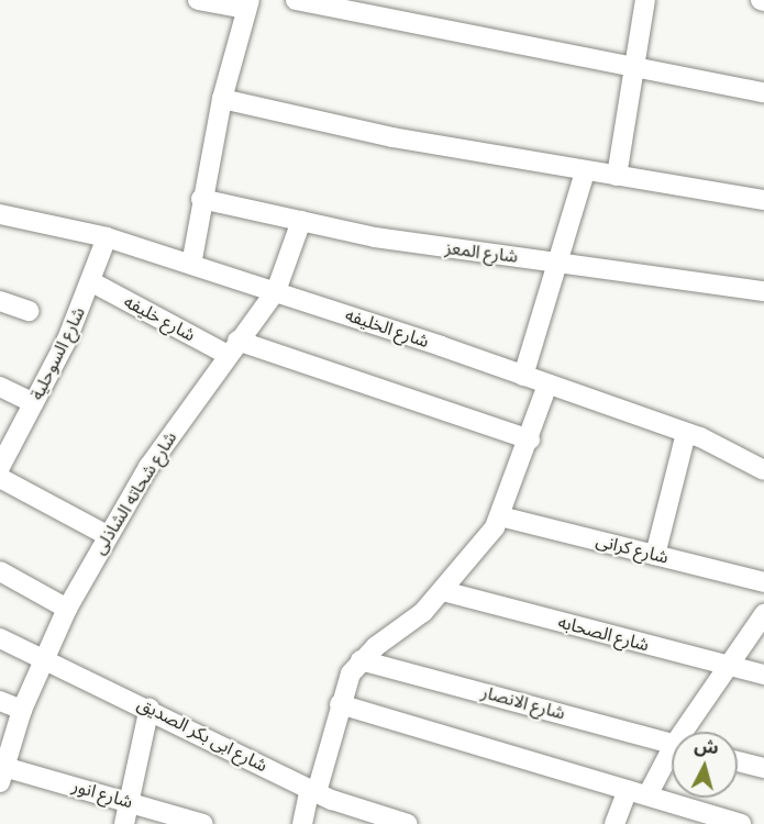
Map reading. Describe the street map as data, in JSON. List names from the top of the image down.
{
  "streets": {
    "street": [
      "شارع المعز",
      "شارع خليفه",
      "شارع الخليفه",
      "شارع السوحلية",
      "شارع شحاته الشاذلى",
      "شارع كرانى",
      "شارع الصحابه",
      "شارع الانصار",
      "شارع ابى بكر الصديق",
      "شارع انور"
    ]
  },
  "crossings": [
    ["شارع المعز", "شارع شحاته الشاذلى"],
    ["شارع خليفه", "شارع السوحلية"],
    ["شارع خليفه", "شارع شحاته الشاذلى"],
    ["شارع الخليفه", "شارع السوحلية"],
    ["شارع الخليفه", "شارع شحاته الشاذلى"],
    ["شارع شحاته الشاذلى", "شارع ابى بكر الصديق"],
    ["شارع شحاته الشاذلى", "شارع انور"]
  ],
  "north": "top"
}
